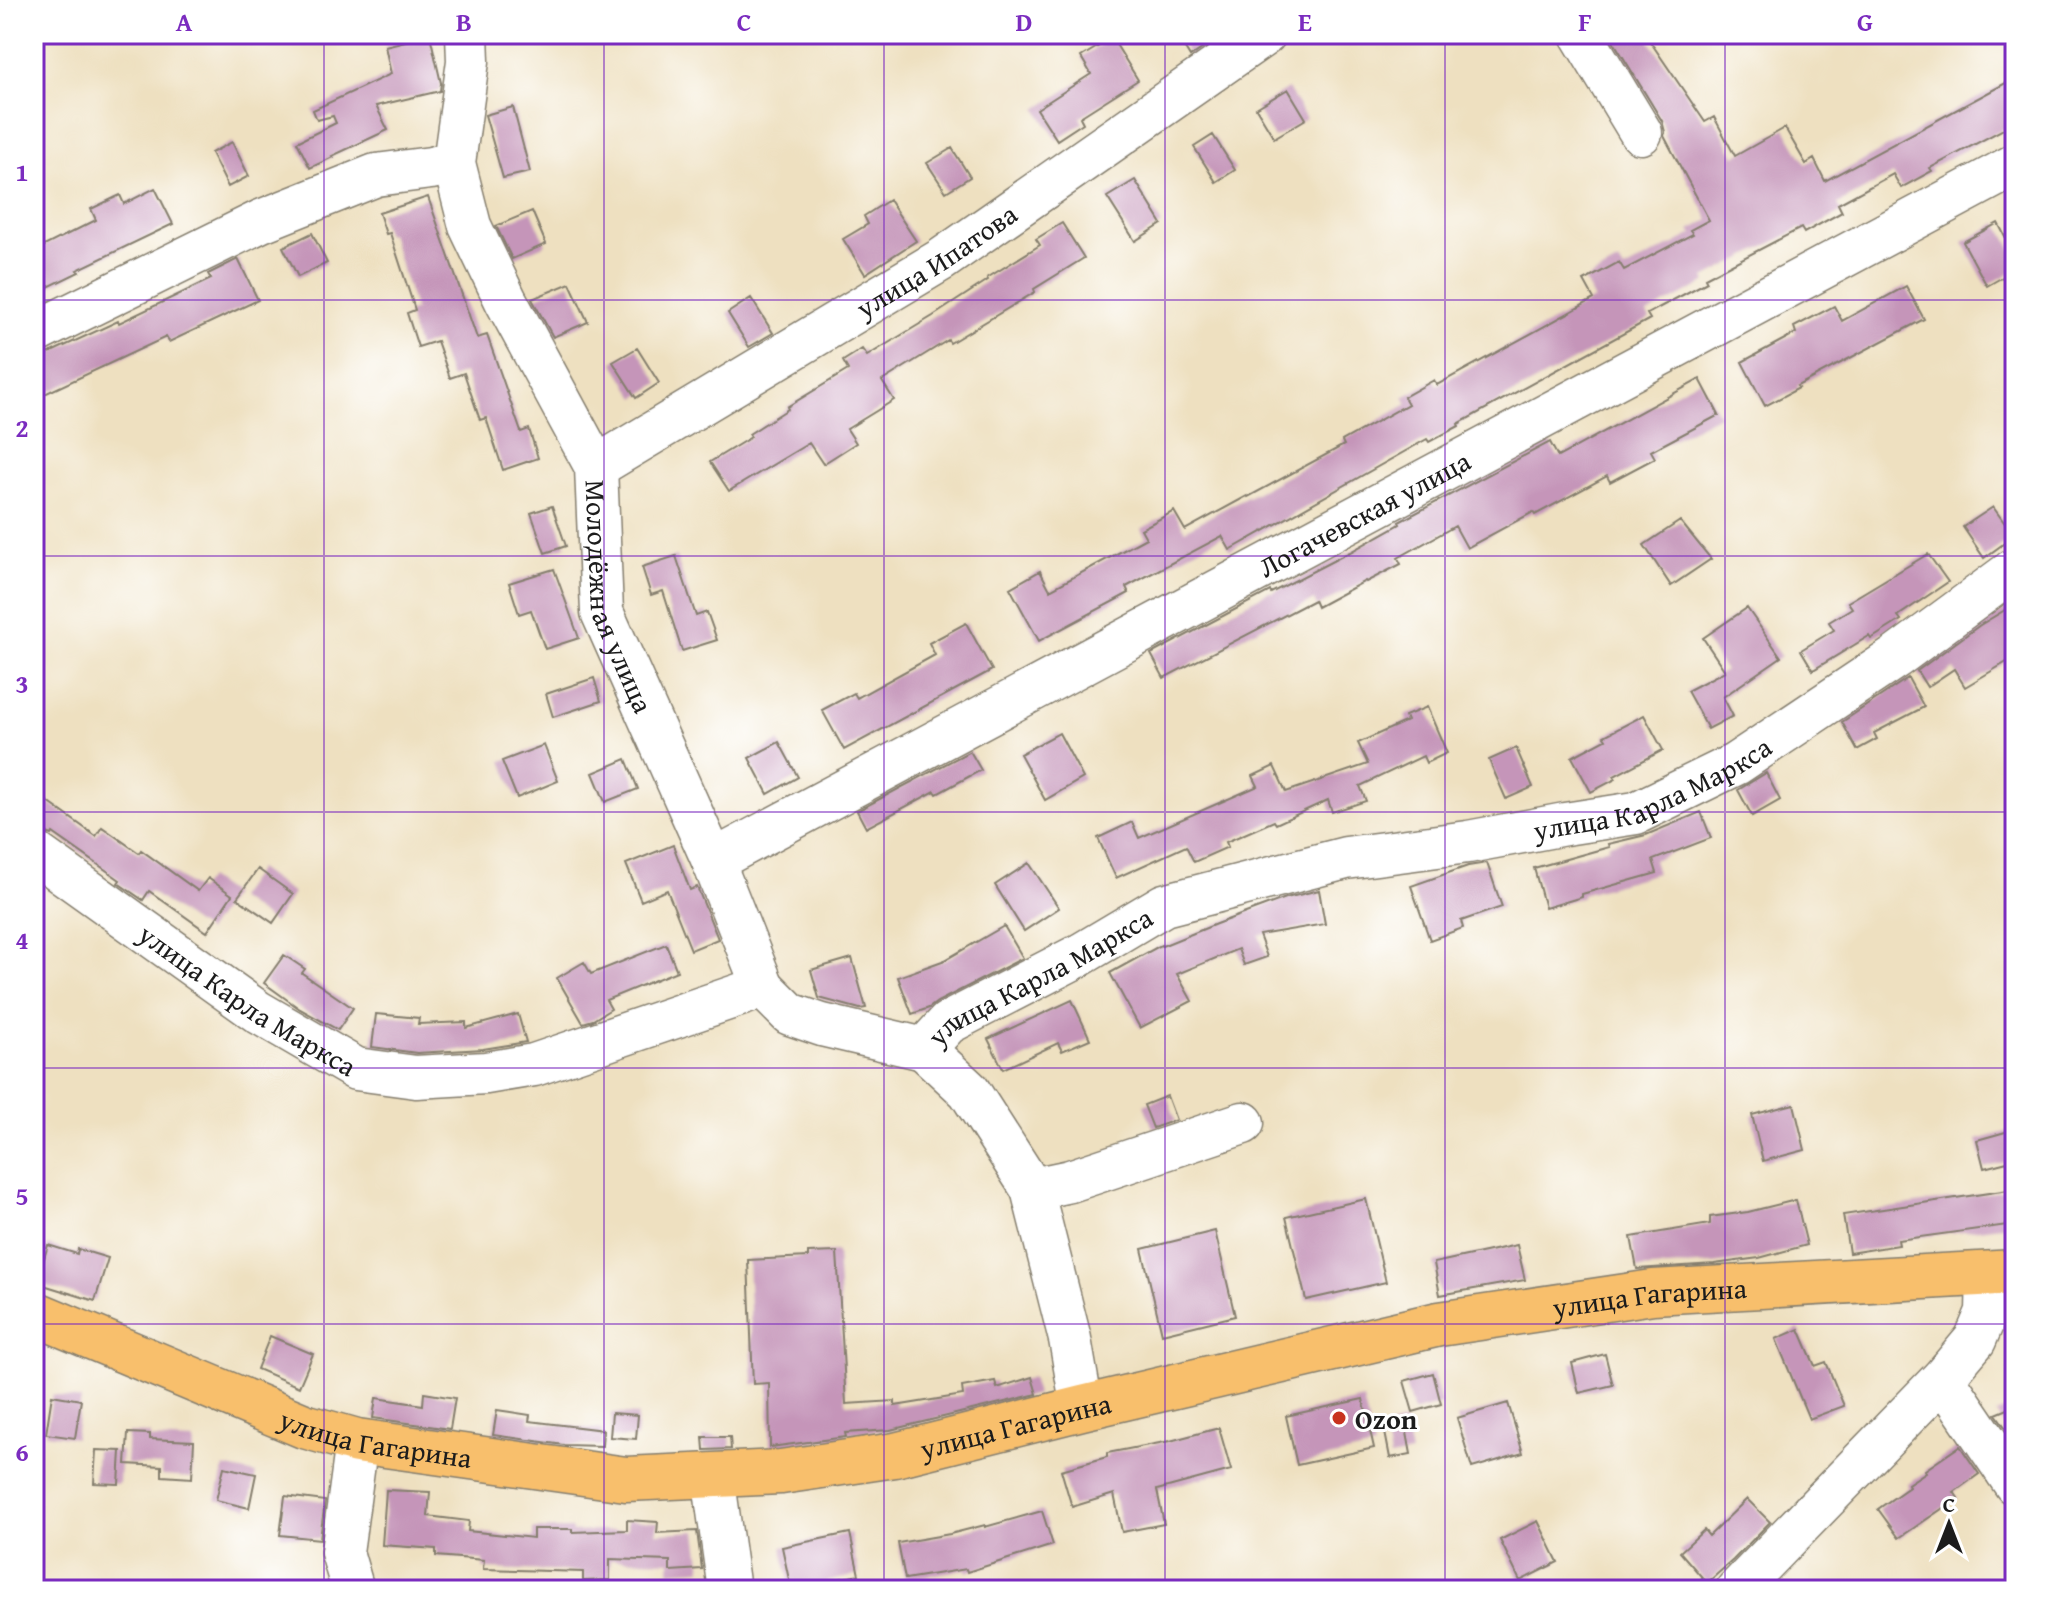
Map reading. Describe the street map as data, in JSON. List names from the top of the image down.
{
  "streets": {
    "main road": ["улица Гагарина"],
    "street": [
      "улица Ипатова",
      "Логачевская улица",
      "Молодёжная улица",
      "улица Карла Маркса"
    ]
  },
  "crossings": [
    ["улица Ипатова", "Молодёжная улица"],
    ["Логачевская улица", "Молодёжная улица"],
    ["Молодёжная улица", "улица Карла Маркса"]
  ],
  "places": ["Ozon"],
  "north": "top",
  "grid": {
    "columns": [
      "A",
      "B",
      "C",
      "D",
      "E",
      "F",
      "G"
    ],
    "rows": [
      "1",
      "2",
      "3",
      "4",
      "5",
      "6"
    ]
  }
}
